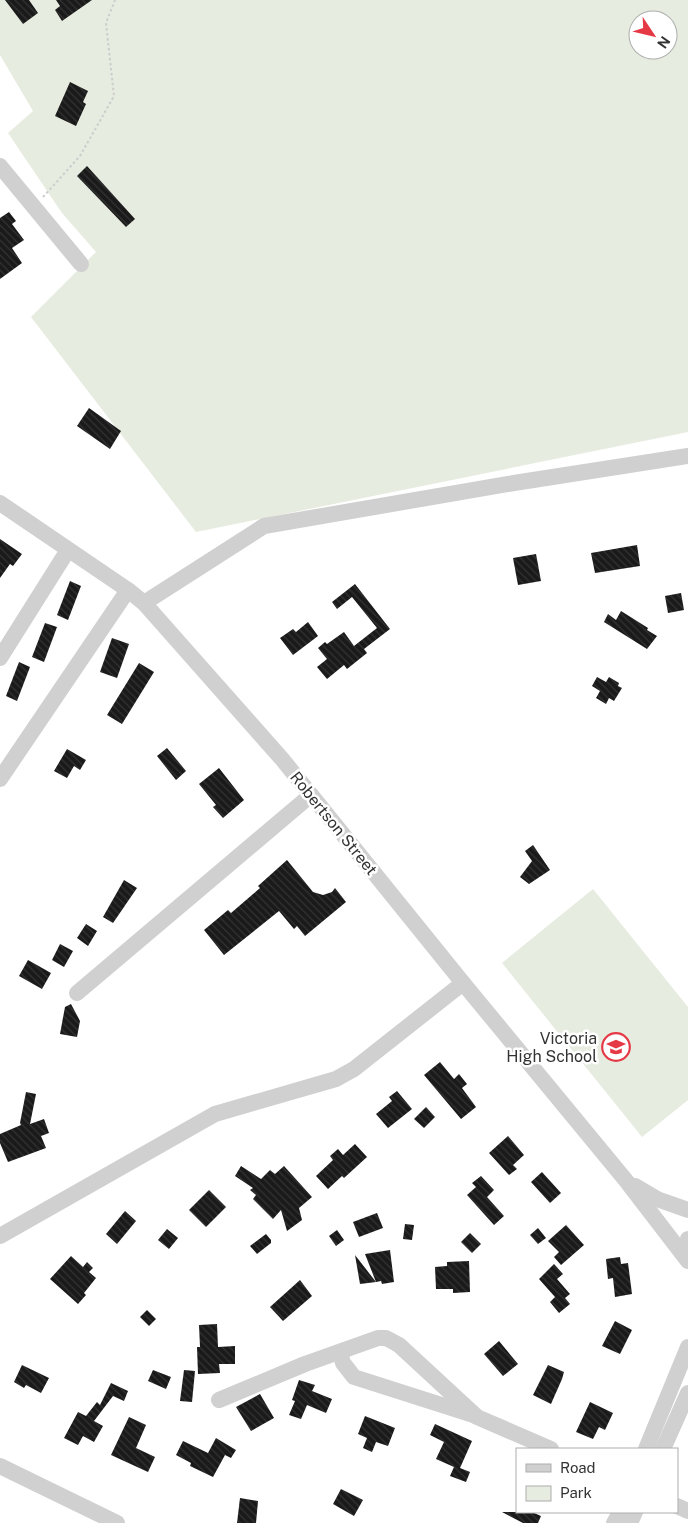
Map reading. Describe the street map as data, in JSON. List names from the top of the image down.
{
  "streets": {
    "street": ["Robertson Street"]
  },
  "places": {
    "school or university": ["Victoria High School"]
  },
  "legend": ["Road", "Park"],
  "north": "bottom right"
}
